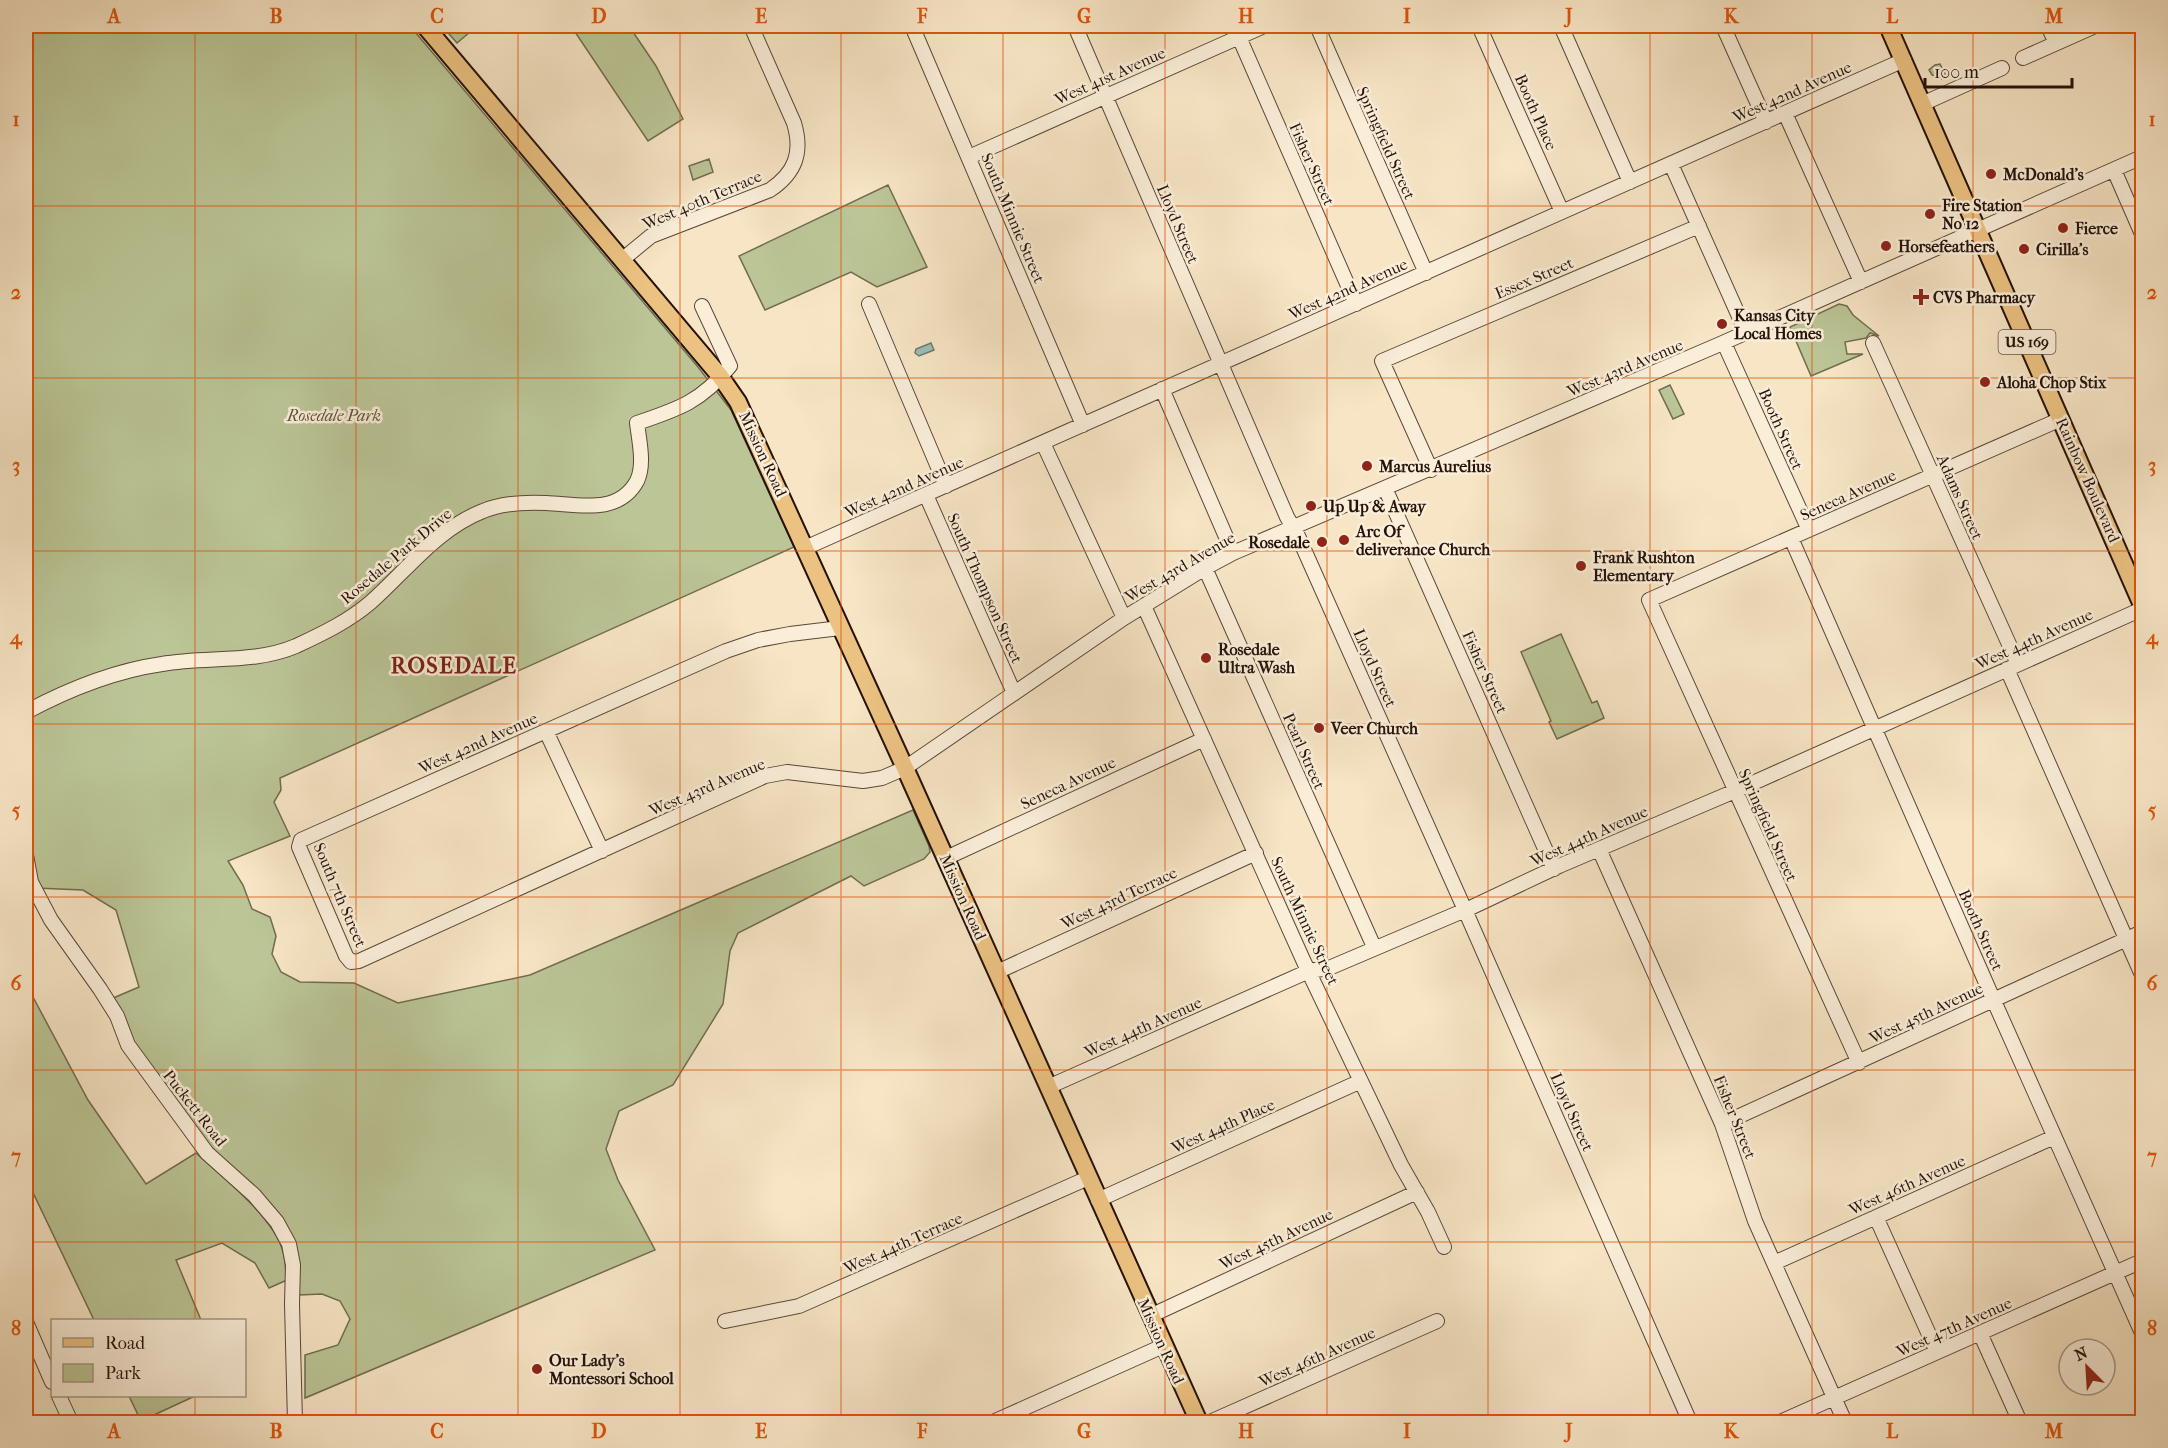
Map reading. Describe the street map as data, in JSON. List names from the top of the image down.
{
  "streets": {
    "main road": ["US 169", "Mission Road", "Rainbow Boulevard"],
    "street": [
      "West 41st Avenue",
      "West 42nd Avenue",
      "Booth Place",
      "Springfield Street",
      "Fisher Street",
      "West 40th Terrace",
      "South Minnie Street",
      "Lloyd Street",
      "Essex Street",
      "West 43rd Avenue",
      "Booth Street",
      "Seneca Avenue",
      "Adams Street",
      "Rosedale Park Drive",
      "South Thompson Street",
      "West 44th Avenue",
      "Pearl Street",
      "South 7th Street",
      "West 43rd Terrace",
      "West 45th Avenue",
      "Puckett Road",
      "West 44th Place",
      "West 46th Avenue",
      "West 44th Terrace",
      "West 47th Avenue"
    ]
  },
  "crossings": [
    ["West 41st Avenue", "Fisher Street"],
    ["West 41st Avenue", "South Minnie Street"],
    ["West 41st Avenue", "Lloyd Street"],
    ["West 42nd Avenue", "Booth Place"],
    ["West 42nd Avenue", "Springfield Street"],
    ["West 42nd Avenue", "Fisher Street"],
    ["West 42nd Avenue", "South Minnie Street"],
    ["West 42nd Avenue", "Lloyd Street"],
    ["West 42nd Avenue", "Mission Road"],
    ["West 42nd Avenue", "Rainbow Boulevard"],
    ["West 42nd Avenue", "South Thompson Street"],
    ["West 42nd Avenue", "South 7th Street"],
    ["Springfield Street", "Seneca Avenue"],
    ["Springfield Street", "West 44th Avenue"],
    ["Springfield Street", "West 45th Avenue"],
    ["Fisher Street", "West 43rd Avenue"],
    ["Fisher Street", "West 44th Avenue"],
    ["Fisher Street", "West 45th Avenue"],
    ["Fisher Street", "West 46th Avenue"],
    ["Fisher Street", "West 47th Avenue"],
    ["West 40th Terrace", "Mission Road"],
    ["South Minnie Street", "West 43rd Avenue"],
    ["South Minnie Street", "Seneca Avenue"],
    ["South Minnie Street", "West 44th Avenue"],
    ["South Minnie Street", "West 43rd Terrace"],
    ["South Minnie Street", "West 45th Avenue"],
    ["South Minnie Street", "West 44th Place"],
    ["Lloyd Street", "West 43rd Avenue"],
    ["Lloyd Street", "West 44th Avenue"],
    ["Essex Street", "West 43rd Avenue"],
    ["West 43rd Avenue", "Booth Street"],
    ["West 43rd Avenue", "Mission Road"],
    ["West 43rd Avenue", "Rainbow Boulevard"],
    ["West 43rd Avenue", "South Thompson Street"],
    ["West 43rd Avenue", "Pearl Street"],
    ["West 43rd Avenue", "South 7th Street"],
    ["Booth Street", "Seneca Avenue"],
    ["Booth Street", "West 44th Avenue"],
    ["Booth Street", "West 45th Avenue"],
    ["Booth Street", "West 46th Avenue"],
    ["Booth Street", "West 47th Avenue"],
    ["Mission Road", "Seneca Avenue"],
    ["Mission Road", "Rosedale Park Drive"],
    ["Mission Road", "West 44th Avenue"],
    ["Mission Road", "West 43rd Terrace"],
    ["Mission Road", "West 45th Avenue"],
    ["Mission Road", "West 44th Place"],
    ["Mission Road", "West 44th Terrace"],
    ["Rainbow Boulevard", "Seneca Avenue"],
    ["Rainbow Boulevard", "West 44th Avenue"],
    ["Seneca Avenue", "Adams Street"],
    ["Adams Street", "West 44th Avenue"],
    ["Adams Street", "West 45th Avenue"],
    ["West 44th Avenue", "Pearl Street"]
  ],
  "districts": ["ROSEDALE"],
  "parks": ["Rosedale Park"],
  "places": {
    "other": [
      "McDonald's",
      "Fire Station No 12",
      "Fierce",
      "Horsefeathers",
      "Cirilla's",
      "Kansas City Local Homes",
      "Aloha Chop Stix",
      "Marcus Aurelius",
      "Up Up & Away",
      "Arc Of deliverance Church",
      "Rosedale",
      "Frank Rushton Elementary",
      "Rosedale Ultra Wash",
      "Veer Church",
      "Our Lady's Montessori School"
    ],
    "health": ["CVS Pharmacy"]
  },
  "legend": ["Road", "Park"],
  "scale_bar": "100 m",
  "north": "top left",
  "grid": {
    "columns": [
      "A",
      "B",
      "C",
      "D",
      "E",
      "F",
      "G",
      "H",
      "I",
      "J",
      "K",
      "L",
      "M"
    ],
    "rows": [
      "1",
      "2",
      "3",
      "4",
      "5",
      "6",
      "7",
      "8"
    ]
  }
}
